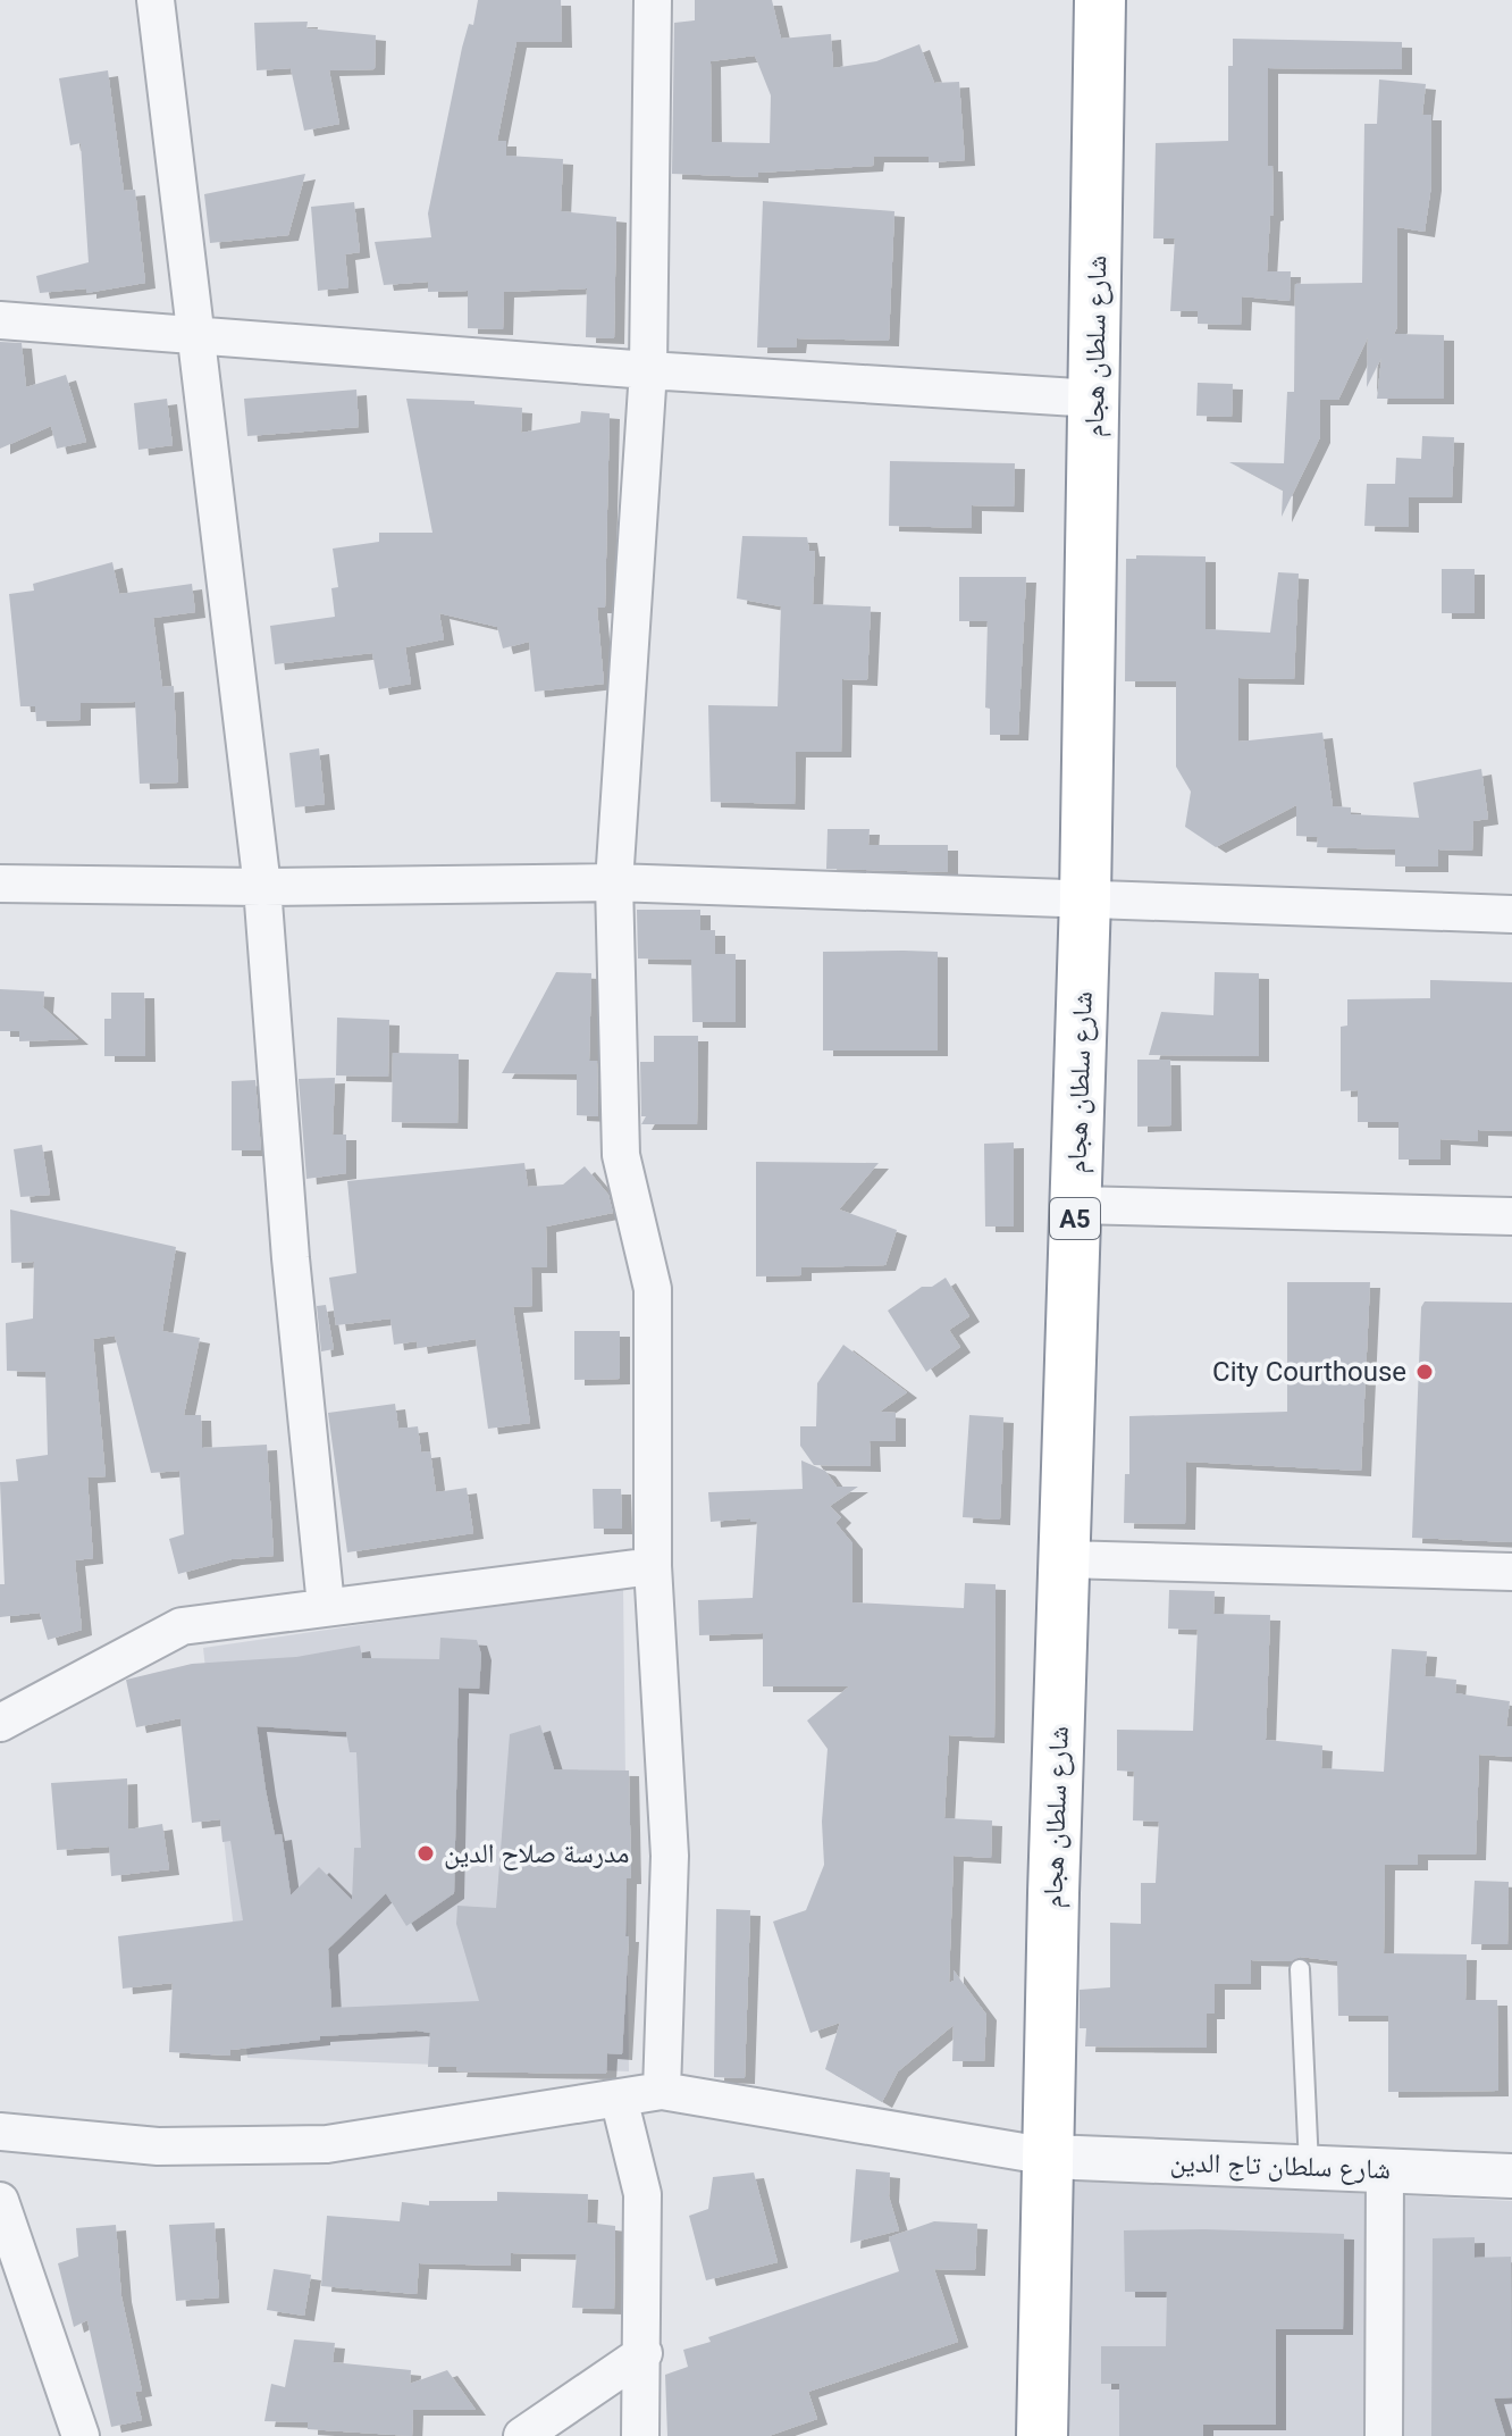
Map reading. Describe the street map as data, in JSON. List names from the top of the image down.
{
  "streets": {
    "highway": ["شارع سلطان هجام", "A5"],
    "street": ["شارع سلطان تاج الدين"]
  },
  "crossings": [
    ["شارع سلطان هجام", "شارع سلطان تاج الدين"]
  ],
  "places": ["City Courthouse", "مدرسة صلاح الدين"]
}
